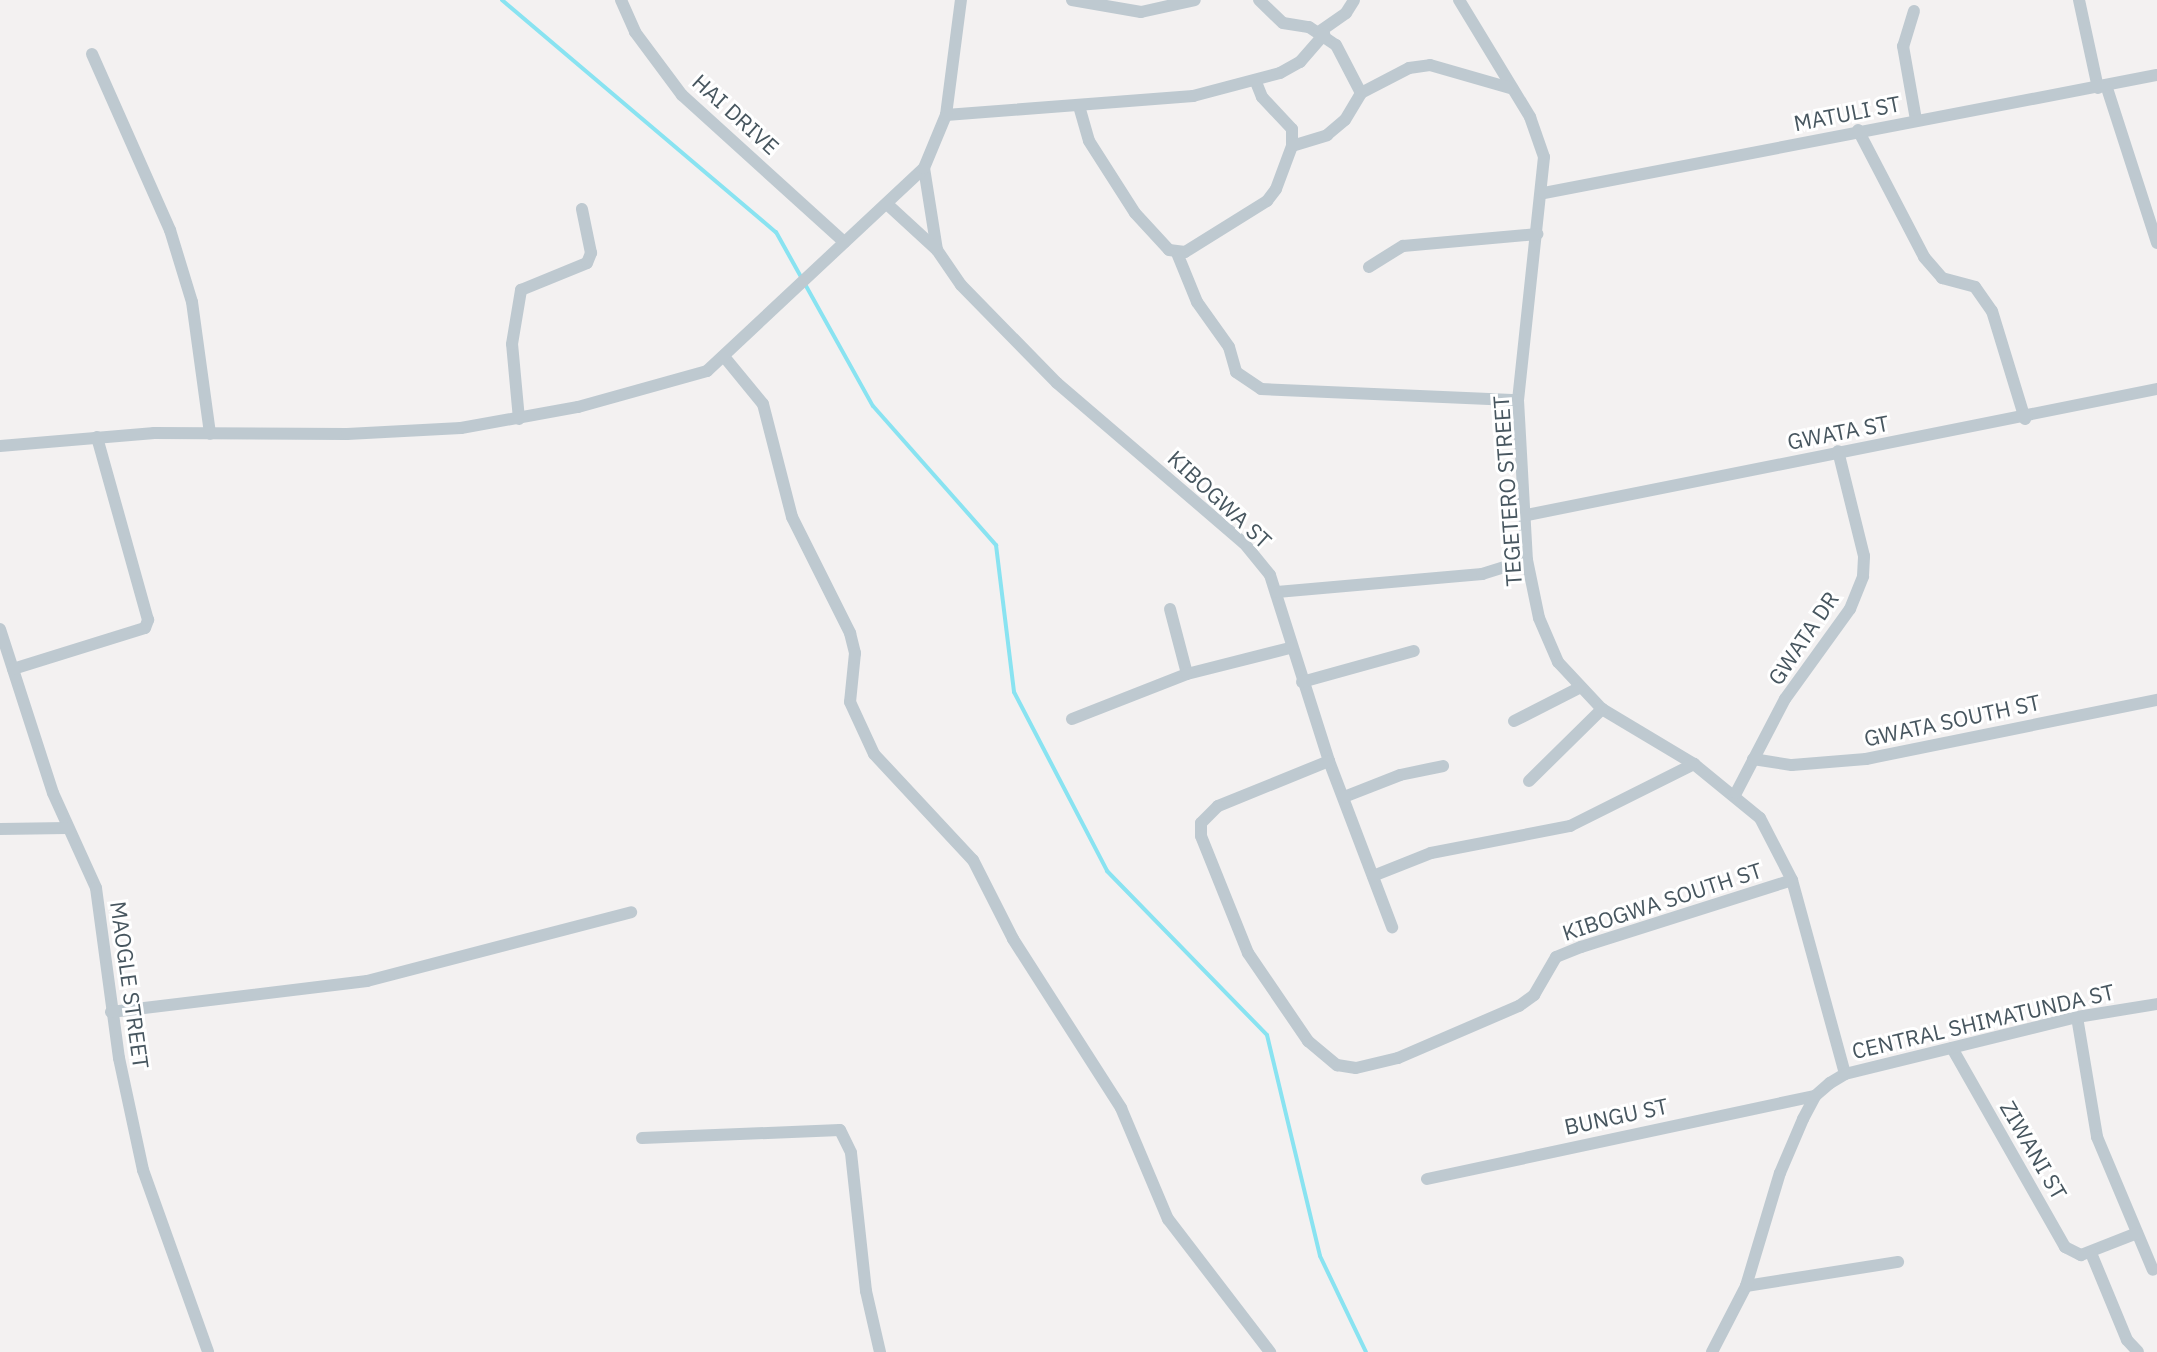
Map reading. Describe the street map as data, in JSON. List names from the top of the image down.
{
  "streets": {
    "street": [
      "MATULI ST",
      "HAI DRIVE",
      "GWATA ST",
      "TEGETERO STREET",
      "KIBOGWA ST",
      "GWATA DR",
      "GWATA SOUTH ST",
      "KIBOGWA SOUTH ST",
      "MAOGLE STREET",
      "CENTRAL SHIMATUNDA ST",
      "BUNGU ST",
      "ZIWANI ST"
    ]
  },
  "crossings": [
    ["MATULI ST", "TEGETERO STREET"],
    ["GWATA ST", "TEGETERO STREET"],
    ["GWATA ST", "GWATA DR"],
    ["TEGETERO STREET", "GWATA DR"],
    ["TEGETERO STREET", "KIBOGWA SOUTH ST"],
    ["TEGETERO STREET", "CENTRAL SHIMATUNDA ST"],
    ["KIBOGWA ST", "KIBOGWA SOUTH ST"],
    ["GWATA DR", "GWATA SOUTH ST"],
    ["CENTRAL SHIMATUNDA ST", "BUNGU ST"],
    ["CENTRAL SHIMATUNDA ST", "ZIWANI ST"]
  ]
}
